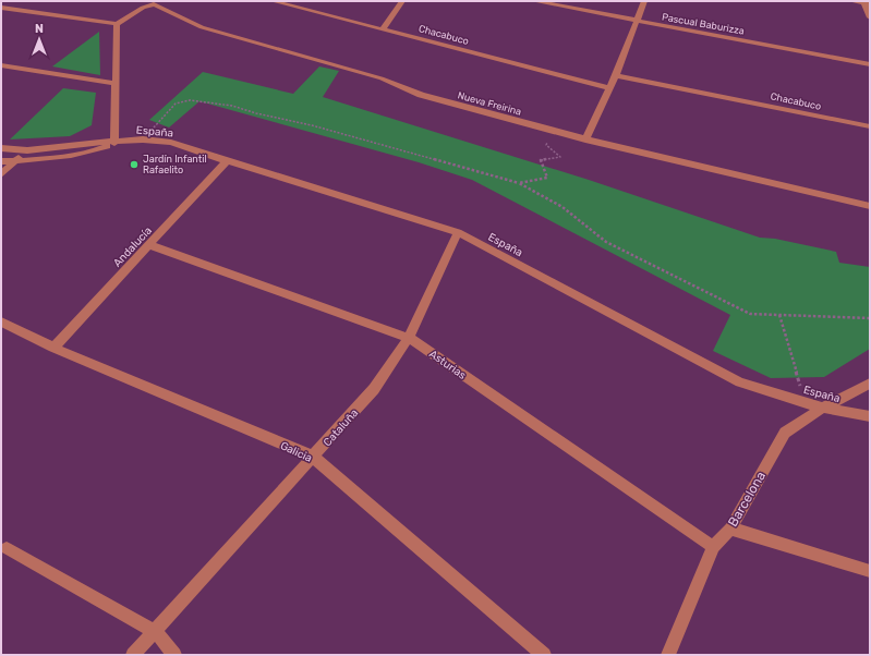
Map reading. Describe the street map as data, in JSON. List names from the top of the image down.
{
  "streets": {
    "street": [
      "Pascual Baburizza",
      "Chacabuco",
      "Nueva Freirina",
      "España",
      "Andalucía",
      "Asturias",
      "Cataluña",
      "Galicia",
      "Barcelona"
    ]
  },
  "crossings": [
    ["España", "Andalucía"],
    ["España", "Cataluña"],
    ["España", "Barcelona"],
    ["Andalucía", "Asturias"],
    ["Andalucía", "Galicia"],
    ["Asturias", "Cataluña"],
    ["Asturias", "Barcelona"],
    ["Cataluña", "Galicia"]
  ],
  "places": ["Jardín Infantil Rafaelito"],
  "north": "top"
}
